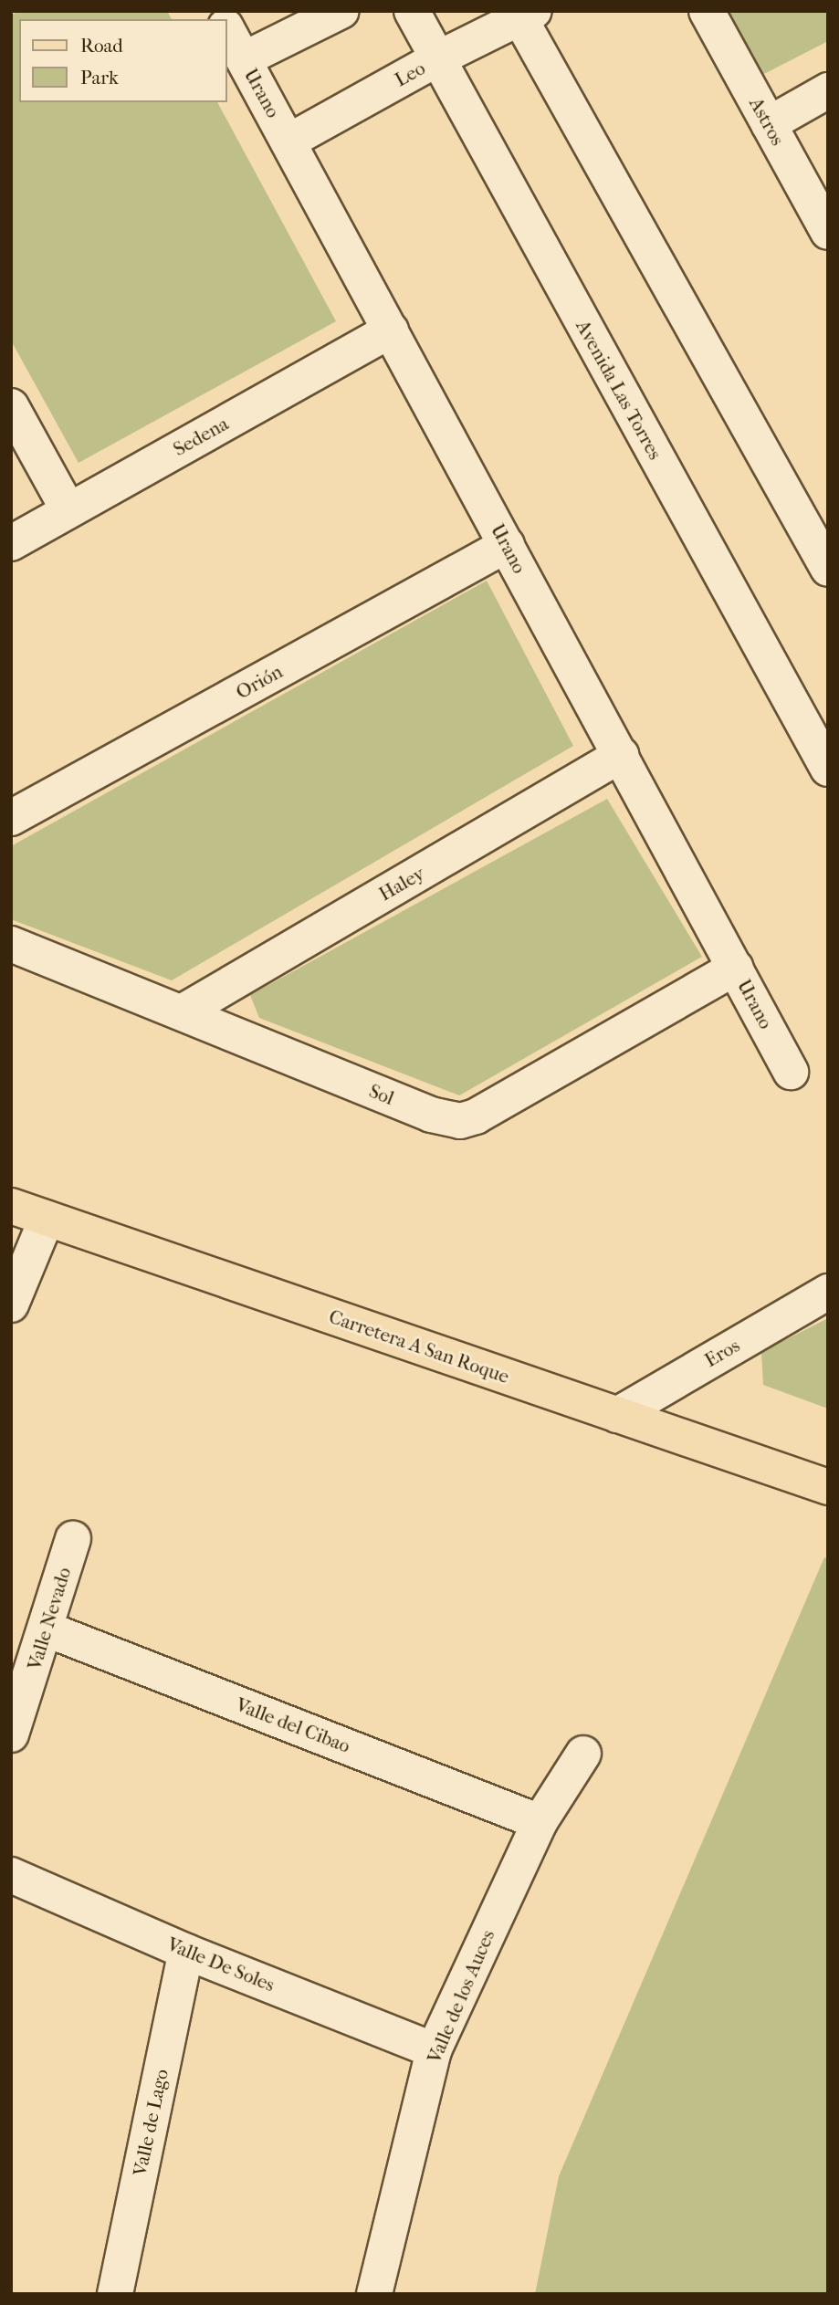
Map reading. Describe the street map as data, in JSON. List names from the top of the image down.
{
  "streets": {
    "main road": ["Carretera A San Roque"],
    "street": [
      "Leo",
      "Urano",
      "Astros",
      "Avenida Las Torres",
      "Sedena",
      "Orión",
      "Haley",
      "Sol",
      "Eros",
      "Valle Nevado",
      "Valle del Cibao",
      "Valle De Soles",
      "Valle de los Auces",
      "Valle de Lago"
    ]
  },
  "crossings": [
    ["Leo", "Urano"],
    ["Leo", "Avenida Las Torres"],
    ["Urano", "Sedena"],
    ["Urano", "Orión"],
    ["Urano", "Haley"],
    ["Urano", "Sol"],
    ["Haley", "Sol"],
    ["Carretera A San Roque", "Eros"],
    ["Valle Nevado", "Valle del Cibao"],
    ["Valle del Cibao", "Valle de los Auces"],
    ["Valle De Soles", "Valle de los Auces"],
    ["Valle De Soles", "Valle de Lago"]
  ],
  "legend": ["Road", "Park"]
}
